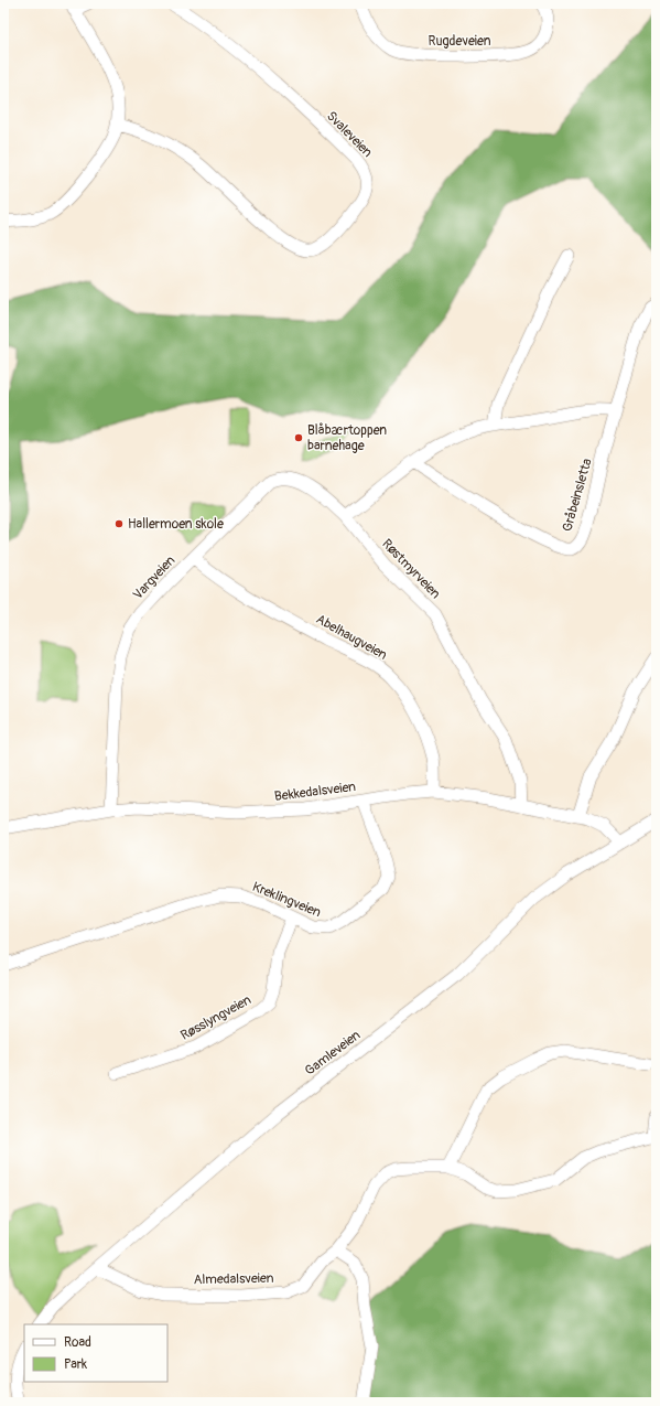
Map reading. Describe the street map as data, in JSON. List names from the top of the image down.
{
  "streets": {
    "street": [
      "Rugdeveien",
      "Svaleveien",
      "Gråbeinsletta",
      "Røstmyrveien",
      "Vargveien",
      "Abelhaugveien",
      "Bekkedalsveien",
      "Kreklingveien",
      "Røsslyngveien",
      "Gamleveien",
      "Almedalsveien"
    ]
  },
  "crossings": [
    ["Røstmyrveien", "Vargveien"],
    ["Røstmyrveien", "Bekkedalsveien"],
    ["Vargveien", "Abelhaugveien"],
    ["Vargveien", "Bekkedalsveien"],
    ["Abelhaugveien", "Bekkedalsveien"],
    ["Bekkedalsveien", "Kreklingveien"],
    ["Bekkedalsveien", "Gamleveien"],
    ["Kreklingveien", "Røsslyngveien"],
    ["Gamleveien", "Almedalsveien"]
  ],
  "places": ["Blåbærtoppen barnehage", "Hallermoen skole"],
  "legend": ["Road", "Park"]
}
